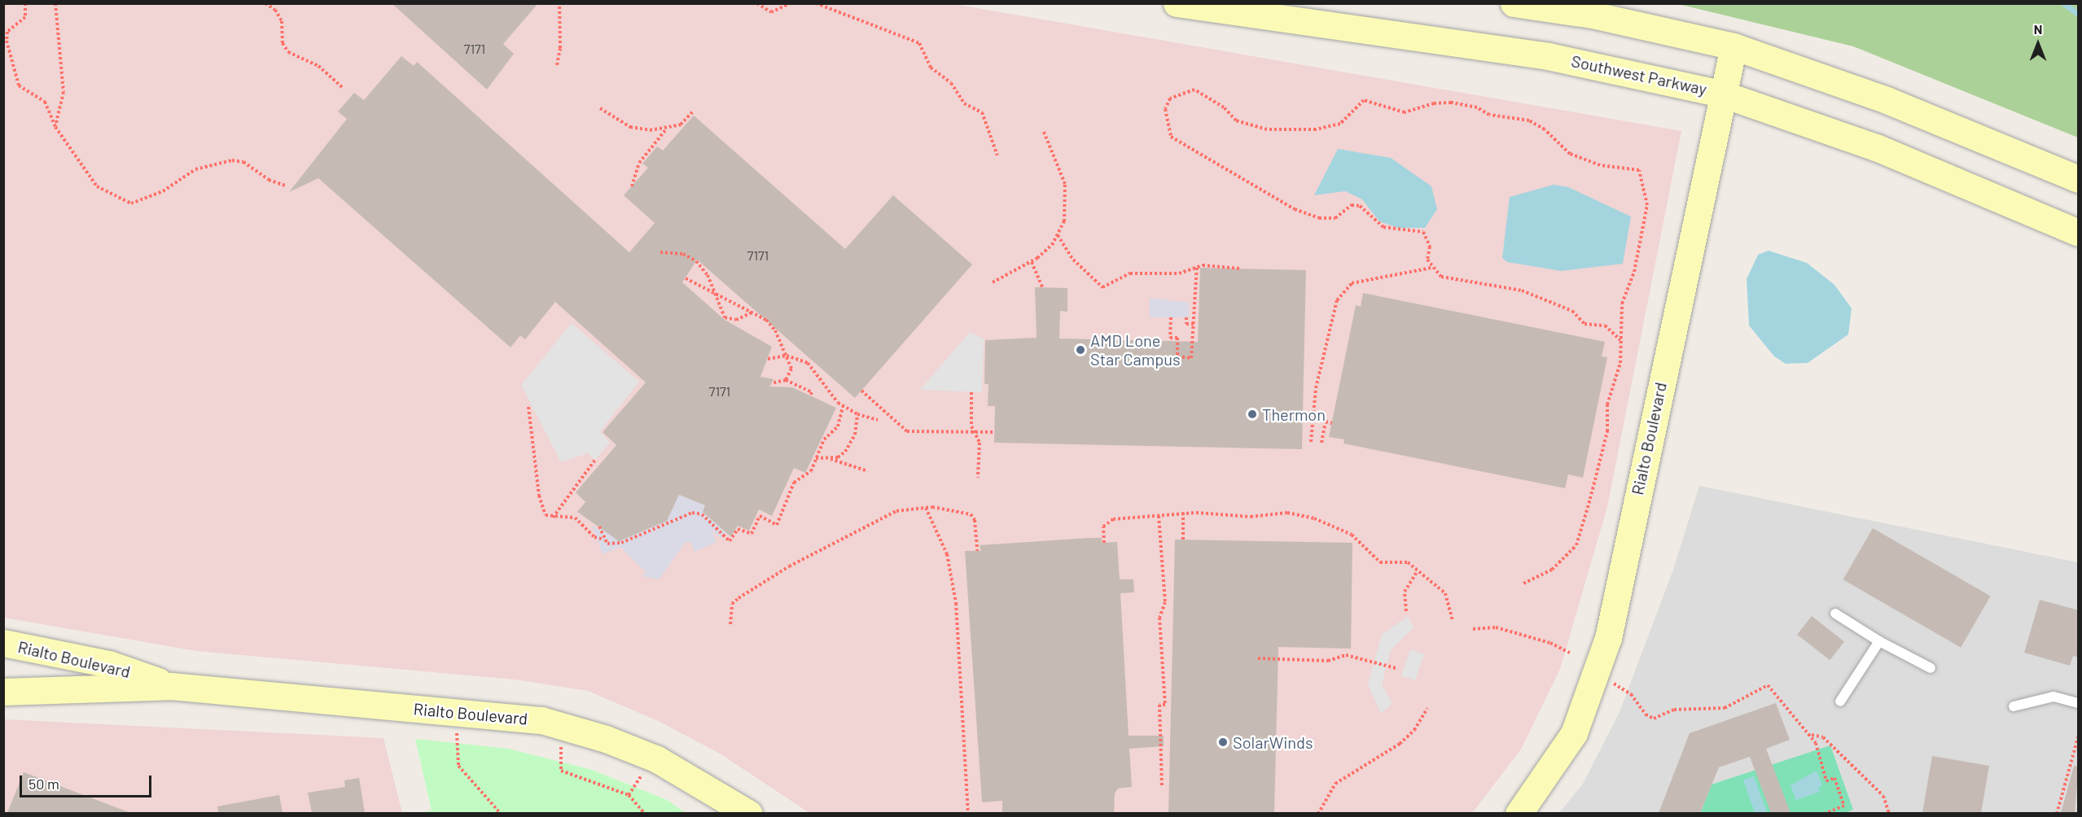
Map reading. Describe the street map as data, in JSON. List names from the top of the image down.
{
  "streets": {
    "street": ["Southwest Parkway", "Rialto Boulevard"]
  },
  "crossings": [
    ["Southwest Parkway", "Rialto Boulevard"]
  ],
  "places": ["AMD Lone Star Campus", "Thermon", "SolarWinds"],
  "house_numbers": ["7171", "7171", "7171"],
  "scale_bar": "50 m",
  "north": "top"
}
